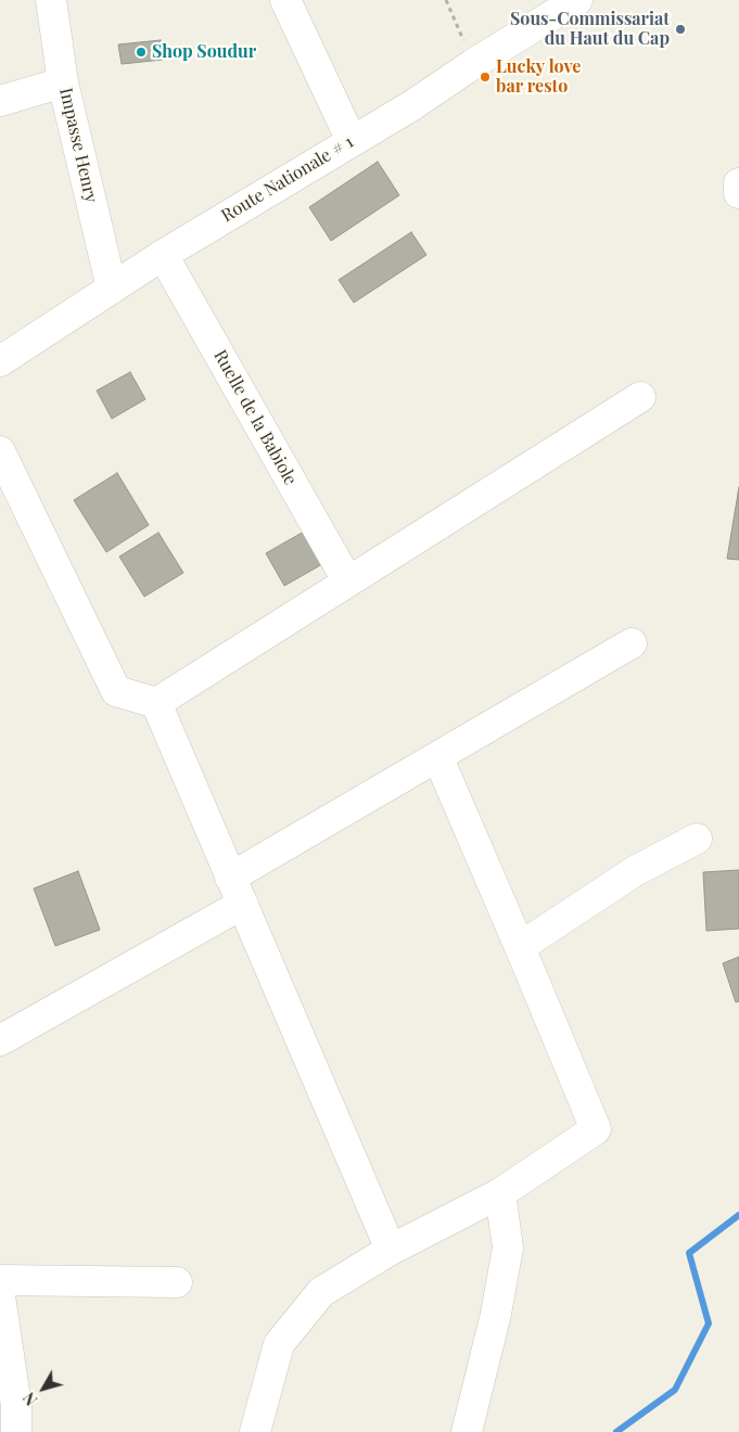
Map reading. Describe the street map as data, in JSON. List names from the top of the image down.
{
  "streets": {
    "street": ["Impasse Henry", "Route Nationale # 1", "Ruelle de la Babiole"]
  },
  "crossings": [
    ["Impasse Henry", "Route Nationale # 1"],
    ["Route Nationale # 1", "Ruelle de la Babiole"]
  ],
  "places": ["Sous-Commissariat du Haut du Cap", "Shop Soudur", "Lucky love bar resto"],
  "north": "bottom left"
}
